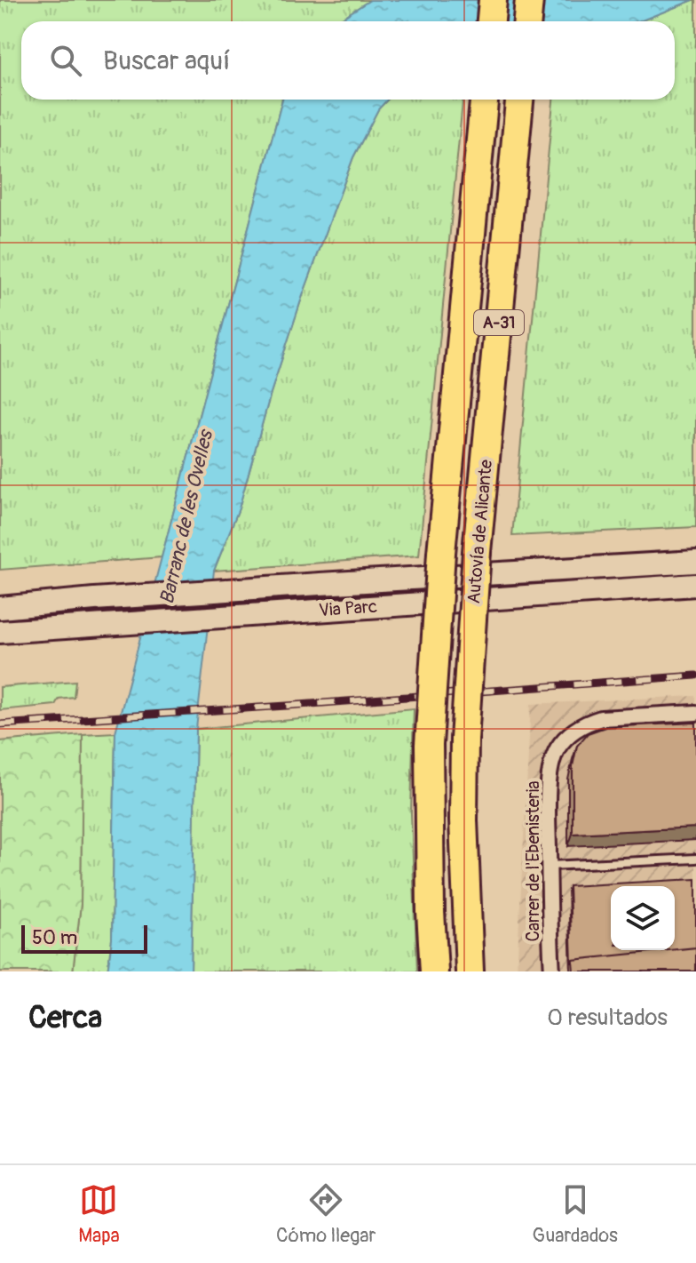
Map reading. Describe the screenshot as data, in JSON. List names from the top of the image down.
{
  "streets": {
    "highway": ["A-31", "Autovía de Alicante"],
    "main road": ["Via Parc"],
    "street": ["Carrer de l'Ebenisteria"]
  },
  "water": ["Barranc de les Ovelles"],
  "scale_bar": "50 m",
  "page": {
    "search": "Buscar aquí",
    "scale": "50 m",
    "heading": ["Cerca", "0 resultados"],
    "nav": ["Mapa", "Cómo llegar", "Guardados"]
  }
}
